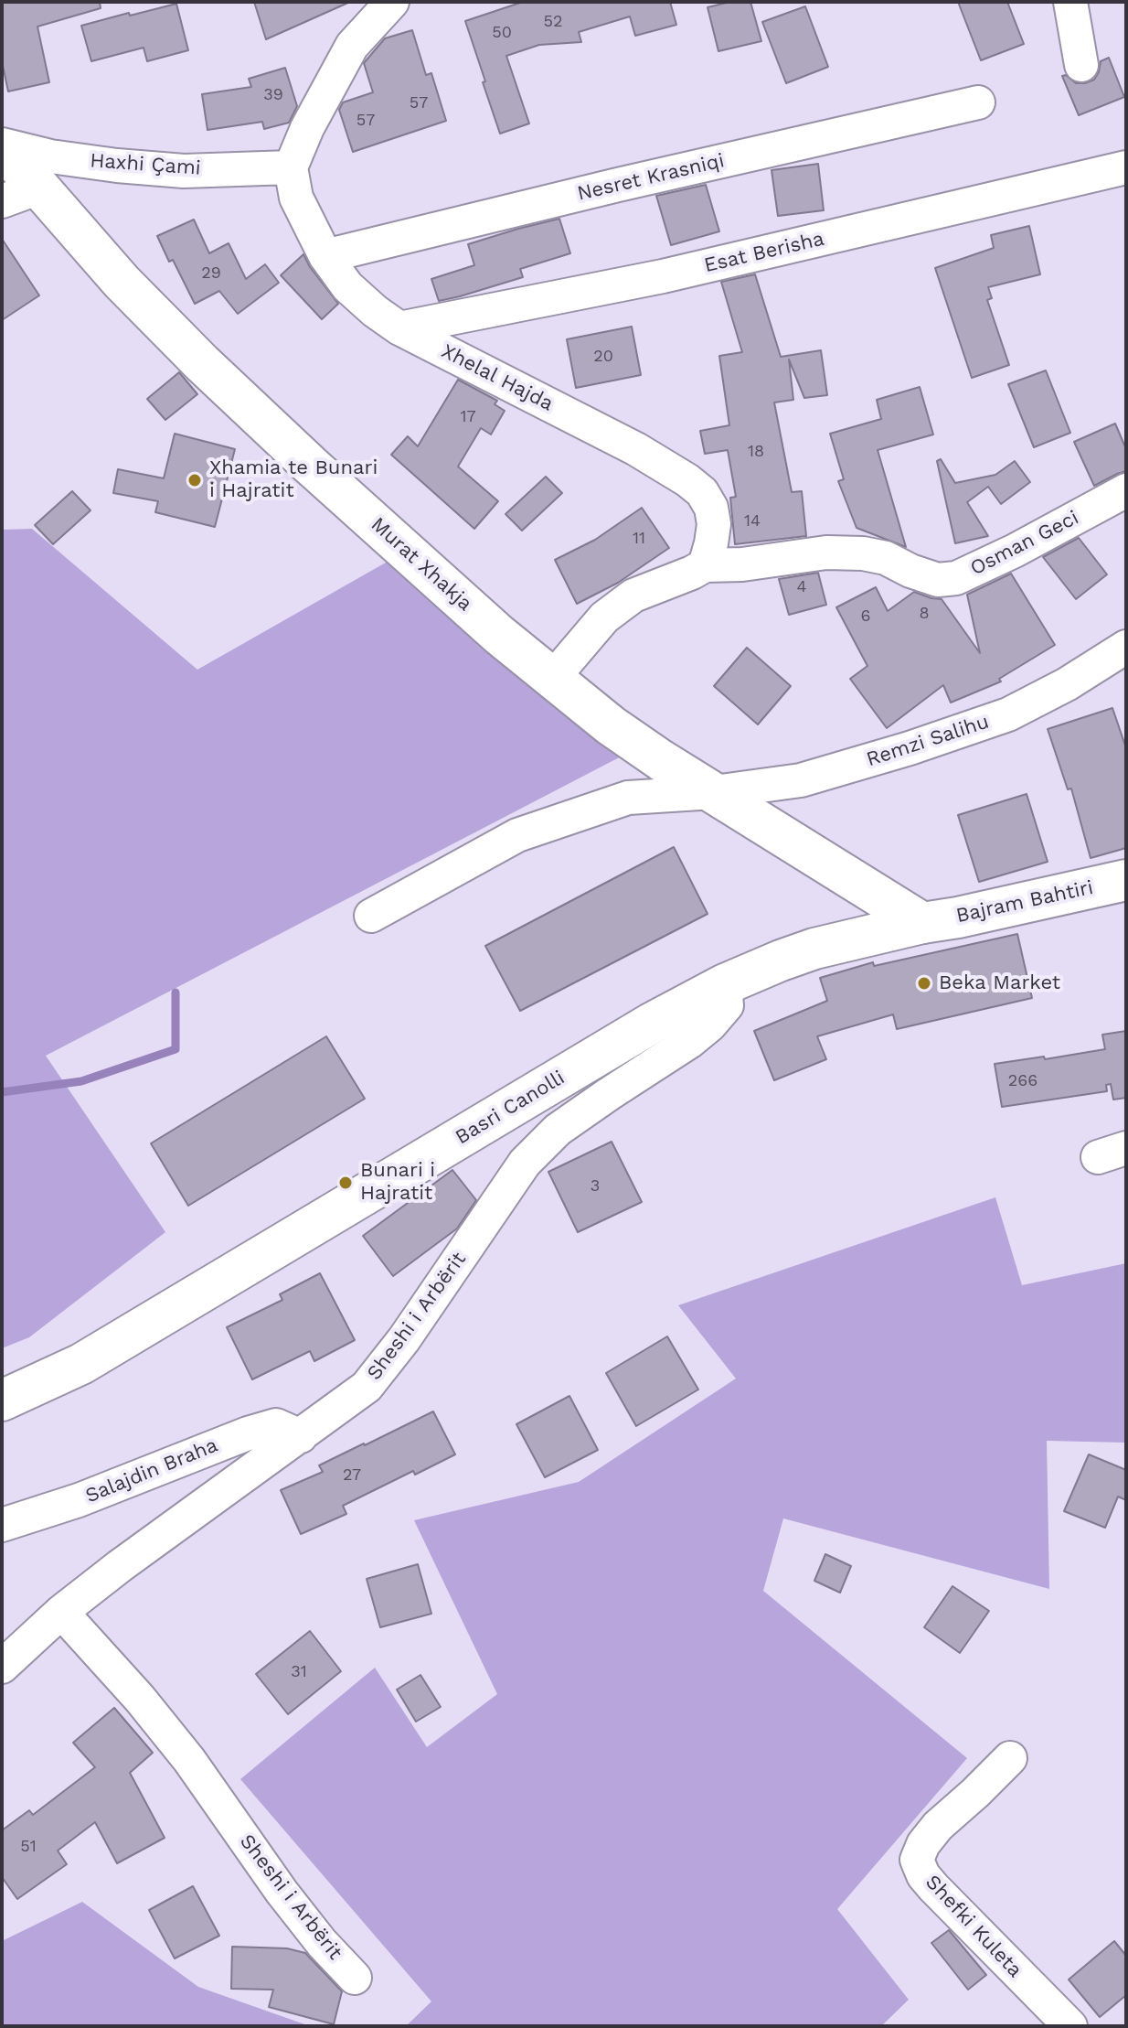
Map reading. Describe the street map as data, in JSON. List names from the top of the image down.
{
  "streets": {
    "main road": ["Murat Xhakja", "Bajram Bahtiri", "Basri Canolli"],
    "street": [
      "Haxhi Çami",
      "Nesret Krasniqi",
      "Esat Berisha",
      "Xhelal Hajda",
      "Osman Geci",
      "Remzi Salihu",
      "Sheshi i Arbërit",
      "Salajdin Braha",
      "Shefki Kuleta"
    ]
  },
  "crossings": [
    ["Haxhi Çami", "Xhelal Hajda"],
    ["Haxhi Çami", "Murat Xhakja"],
    ["Nesret Krasniqi", "Xhelal Hajda"],
    ["Esat Berisha", "Xhelal Hajda"],
    ["Xhelal Hajda", "Osman Geci"],
    ["Murat Xhakja", "Remzi Salihu"],
    ["Murat Xhakja", "Bajram Bahtiri"],
    ["Murat Xhakja", "Basri Canolli"],
    ["Bajram Bahtiri", "Basri Canolli"],
    ["Basri Canolli", "Sheshi i Arbërit"],
    ["Sheshi i Arbërit", "Salajdin Braha"]
  ],
  "places": ["Xhamia te Bunari i Hajratit", "Beka Market", "Bunari i Hajratit"],
  "house_numbers": [
    "52",
    "50",
    "39",
    "57",
    "57",
    "29",
    "20",
    "17",
    "18",
    "14",
    "11",
    "4",
    "8",
    "6",
    "266",
    "3",
    "27",
    "31",
    "51"
  ]
}
